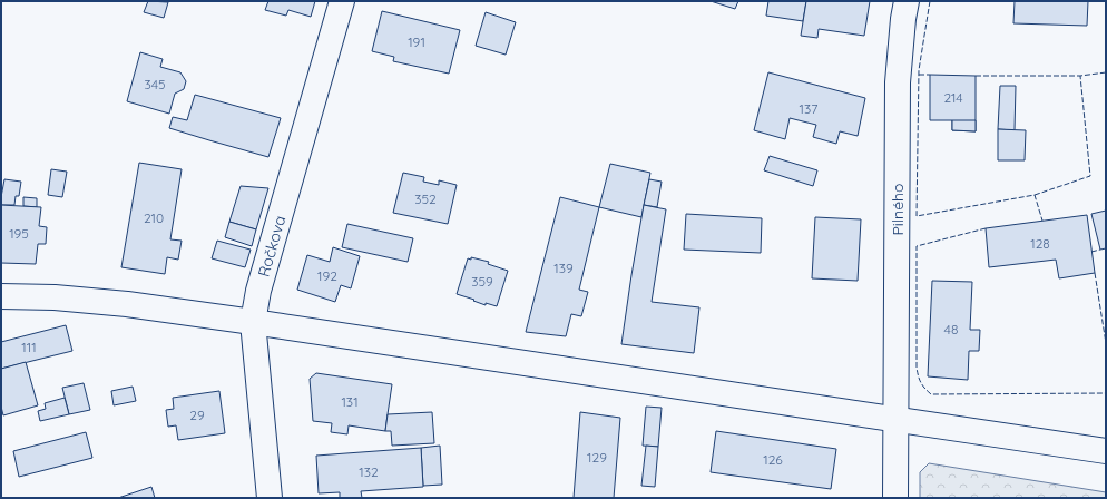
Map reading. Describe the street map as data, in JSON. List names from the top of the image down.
{
  "streets": {
    "street": ["Pilného", "Ročkova"]
  },
  "house_numbers": [
    "191",
    "345",
    "214",
    "137",
    "352",
    "210",
    "195",
    "128",
    "139",
    "192",
    "359",
    "48",
    "111",
    "131",
    "29",
    "129",
    "126",
    "132"
  ]
}
